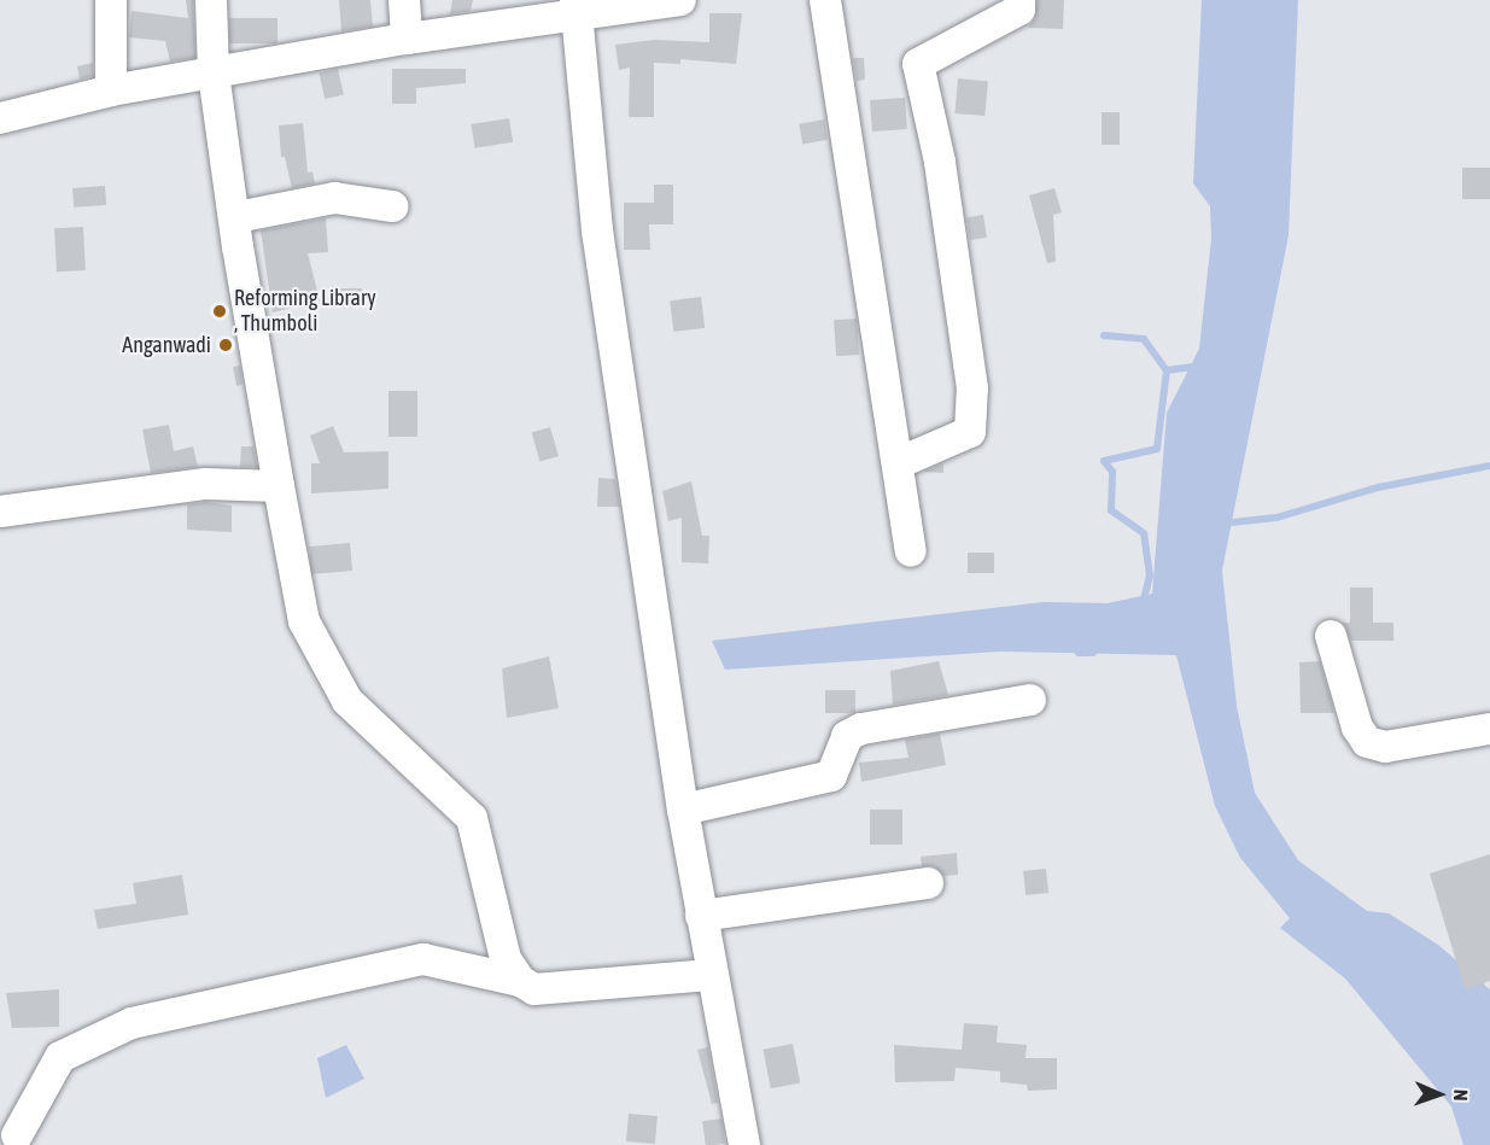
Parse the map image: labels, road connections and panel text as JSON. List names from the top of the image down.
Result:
{
  "places": ["Reforming Library , Thumboli", "Anganwadi"],
  "north": "right"
}
